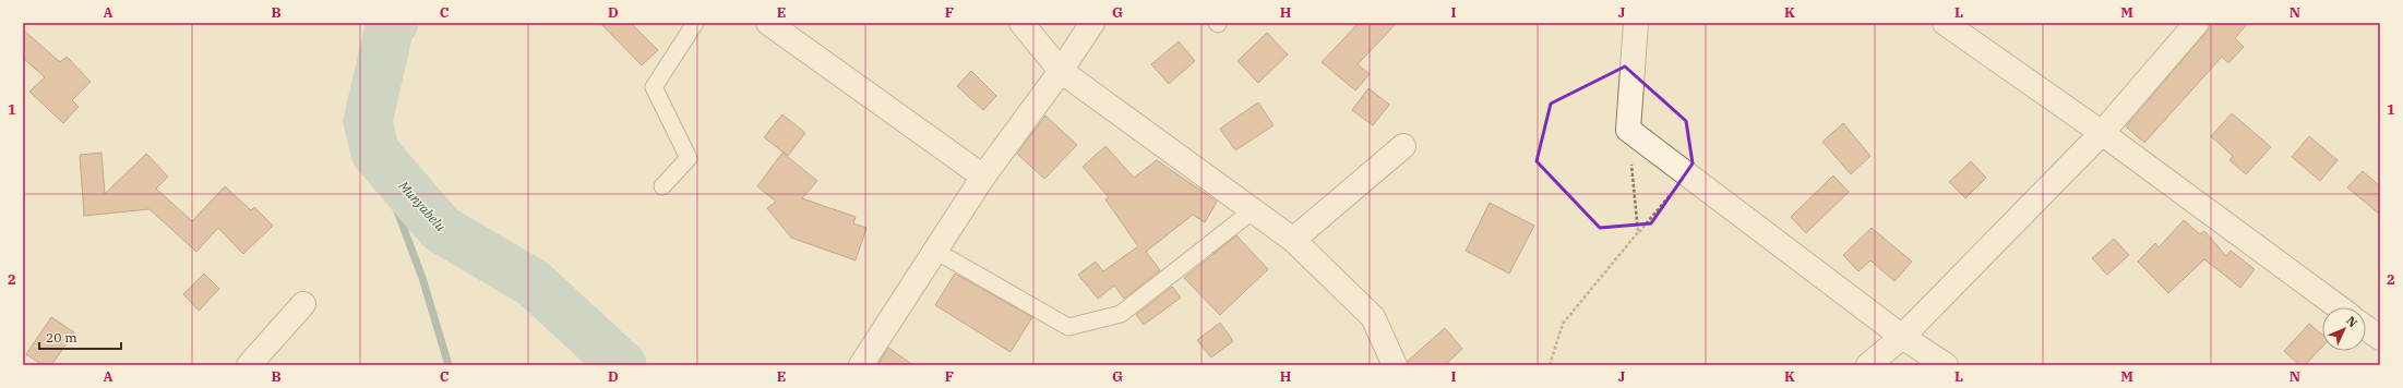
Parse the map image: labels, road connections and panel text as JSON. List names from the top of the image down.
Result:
{
  "water": ["Munyabelu"],
  "scale_bar": "20 m",
  "north": "top right",
  "grid": {
    "columns": [
      "A",
      "B",
      "C",
      "D",
      "E",
      "F",
      "G",
      "H",
      "I",
      "J",
      "K",
      "L",
      "M",
      "N"
    ],
    "rows": ["1", "2"]
  }
}
